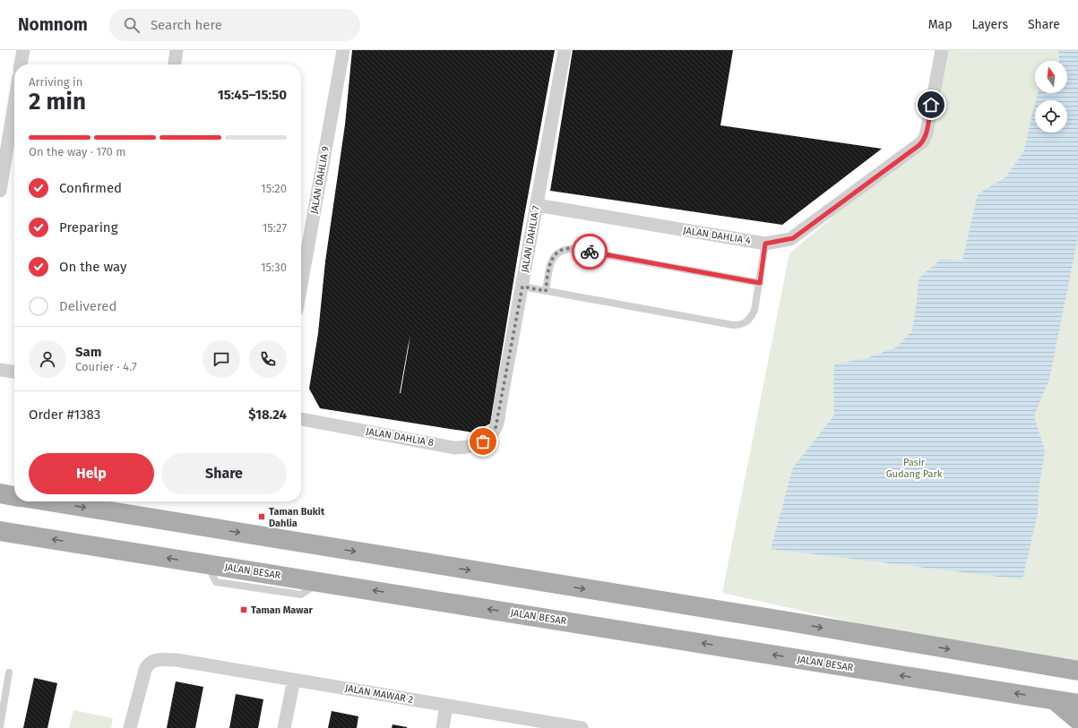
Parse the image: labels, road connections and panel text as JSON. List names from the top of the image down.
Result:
{
  "streets": {
    "main road": ["JALAN BESAR"],
    "street": [
      "JALAN DAHLIA 9",
      "JALAN DAHLIA 4",
      "JALAN DAHLIA 7",
      "JALAN DAHLIA 8",
      "JALAN MAWAR 2"
    ]
  },
  "crossings": [
    ["JALAN DAHLIA 4", "JALAN DAHLIA 7"],
    ["JALAN DAHLIA 7", "JALAN DAHLIA 8"]
  ],
  "parks": ["Pasir Gudang Park"],
  "places": {
    "transit": ["Taman Bukit Dahlia", "Taman Mawar"]
  },
  "north": "top",
  "page": {
    "header": "Nomnom",
    "search": "Search here",
    "nav": ["Map", "Layers", "Share"],
    "heading": ["2 min", "Arriving in", "15:45–15:50"],
    "panel": [
      "Sam",
      "Courier · 4.7",
      "Order #1383",
      "$18.24"
    ],
    "bar": "On the way · 170 m",
    "list": [
      ["Confirmed", "15:20"],
      ["Preparing", "15:27"],
      ["On the way", "15:30"],
      "Delivered"
    ],
    "buttons": ["Help", "Share"]
  }
}
